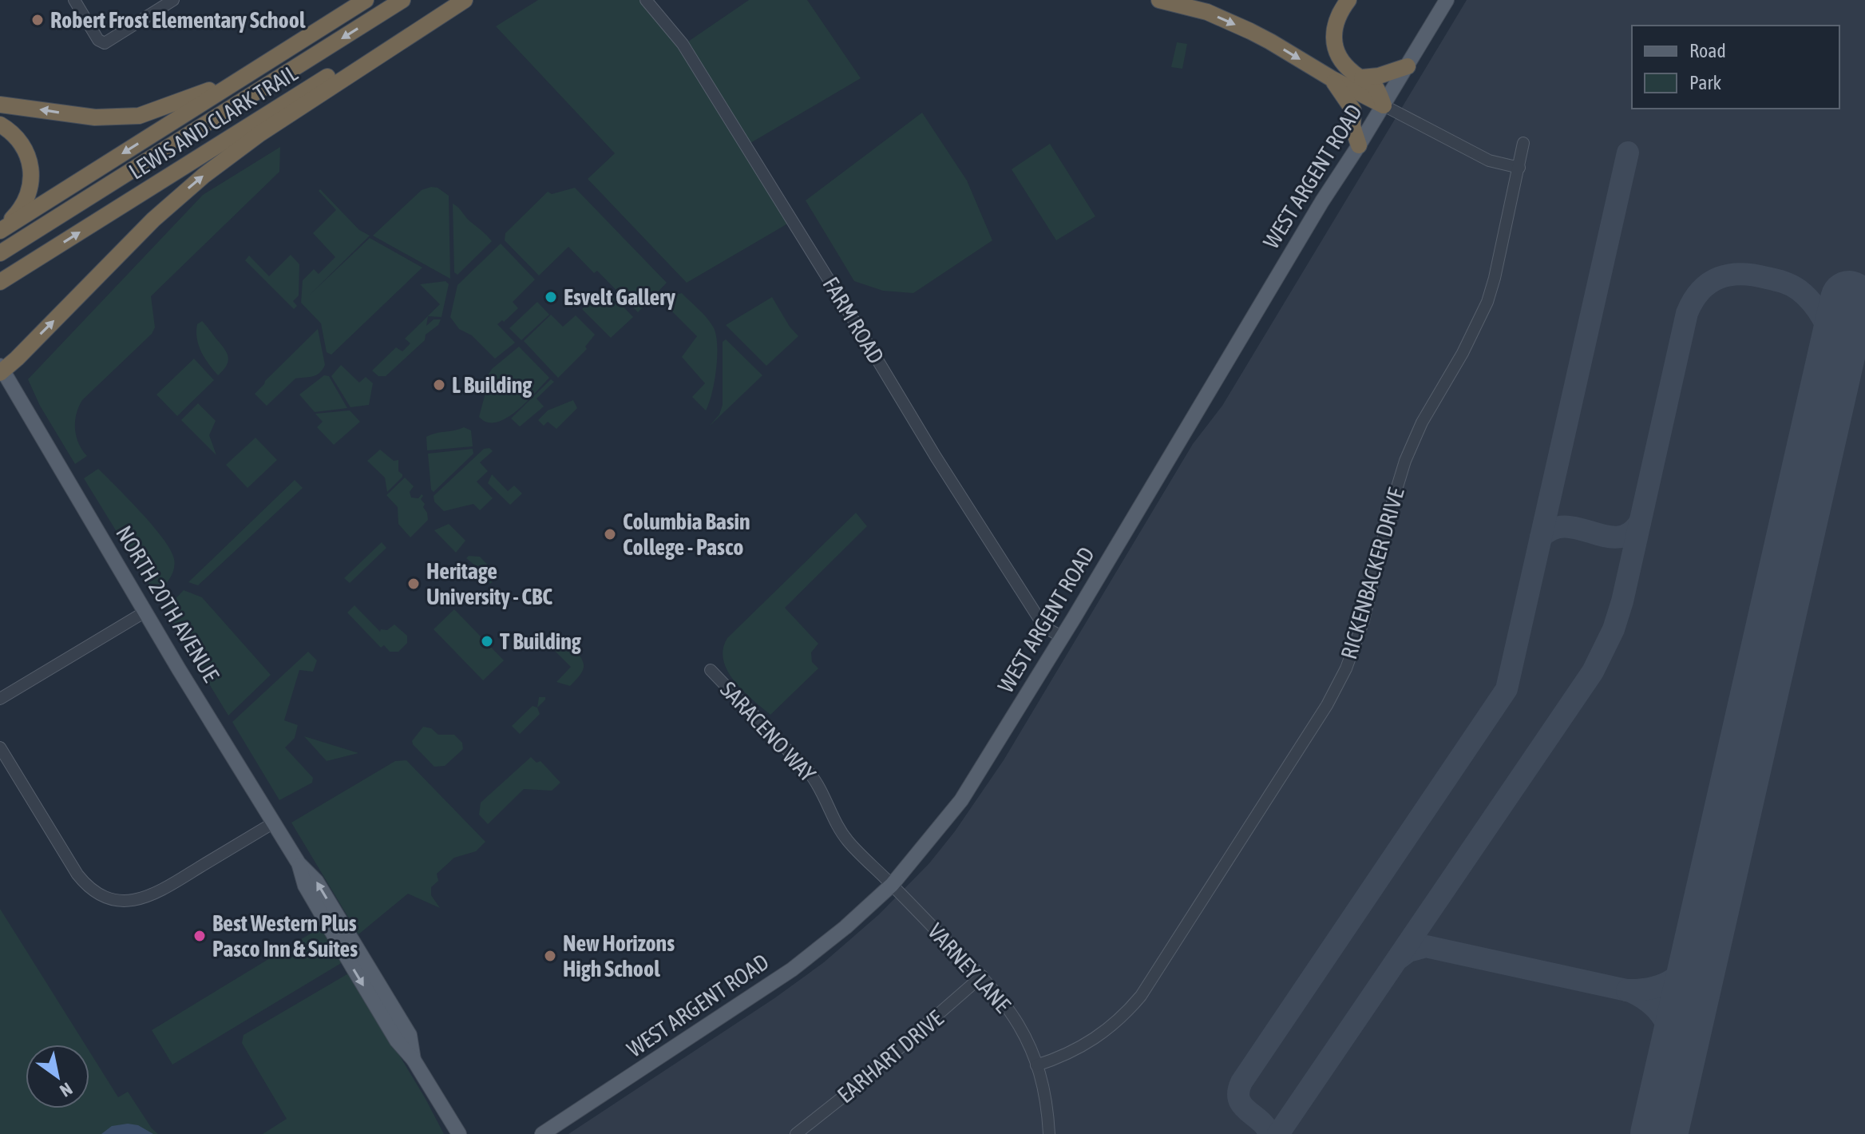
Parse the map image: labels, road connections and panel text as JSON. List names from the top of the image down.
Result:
{
  "streets": {
    "highway": ["LEWIS AND CLARK TRAIL"],
    "main road": ["WEST ARGENT ROAD", "NORTH 20TH AVENUE"],
    "street": [
      "FARM ROAD",
      "RICKENBACKER DRIVE",
      "SARACENO WAY",
      "VARNEY LANE",
      "EARHART DRIVE"
    ]
  },
  "crossings": [
    ["WEST ARGENT ROAD", "FARM ROAD"],
    ["WEST ARGENT ROAD", "SARACENO WAY"],
    ["WEST ARGENT ROAD", "VARNEY LANE"],
    ["RICKENBACKER DRIVE", "VARNEY LANE"],
    ["SARACENO WAY", "VARNEY LANE"],
    ["VARNEY LANE", "EARHART DRIVE"]
  ],
  "places": [
    "Robert Frost Elementary School",
    "Esvelt Gallery",
    "L Building",
    "Columbia Basin College - Pasco",
    "Heritage University - CBC",
    "T Building",
    "Best Western Plus Pasco Inn & Suites",
    "New Horizons High School"
  ],
  "legend": ["Road", "Park"],
  "north": "bottom right"
}
